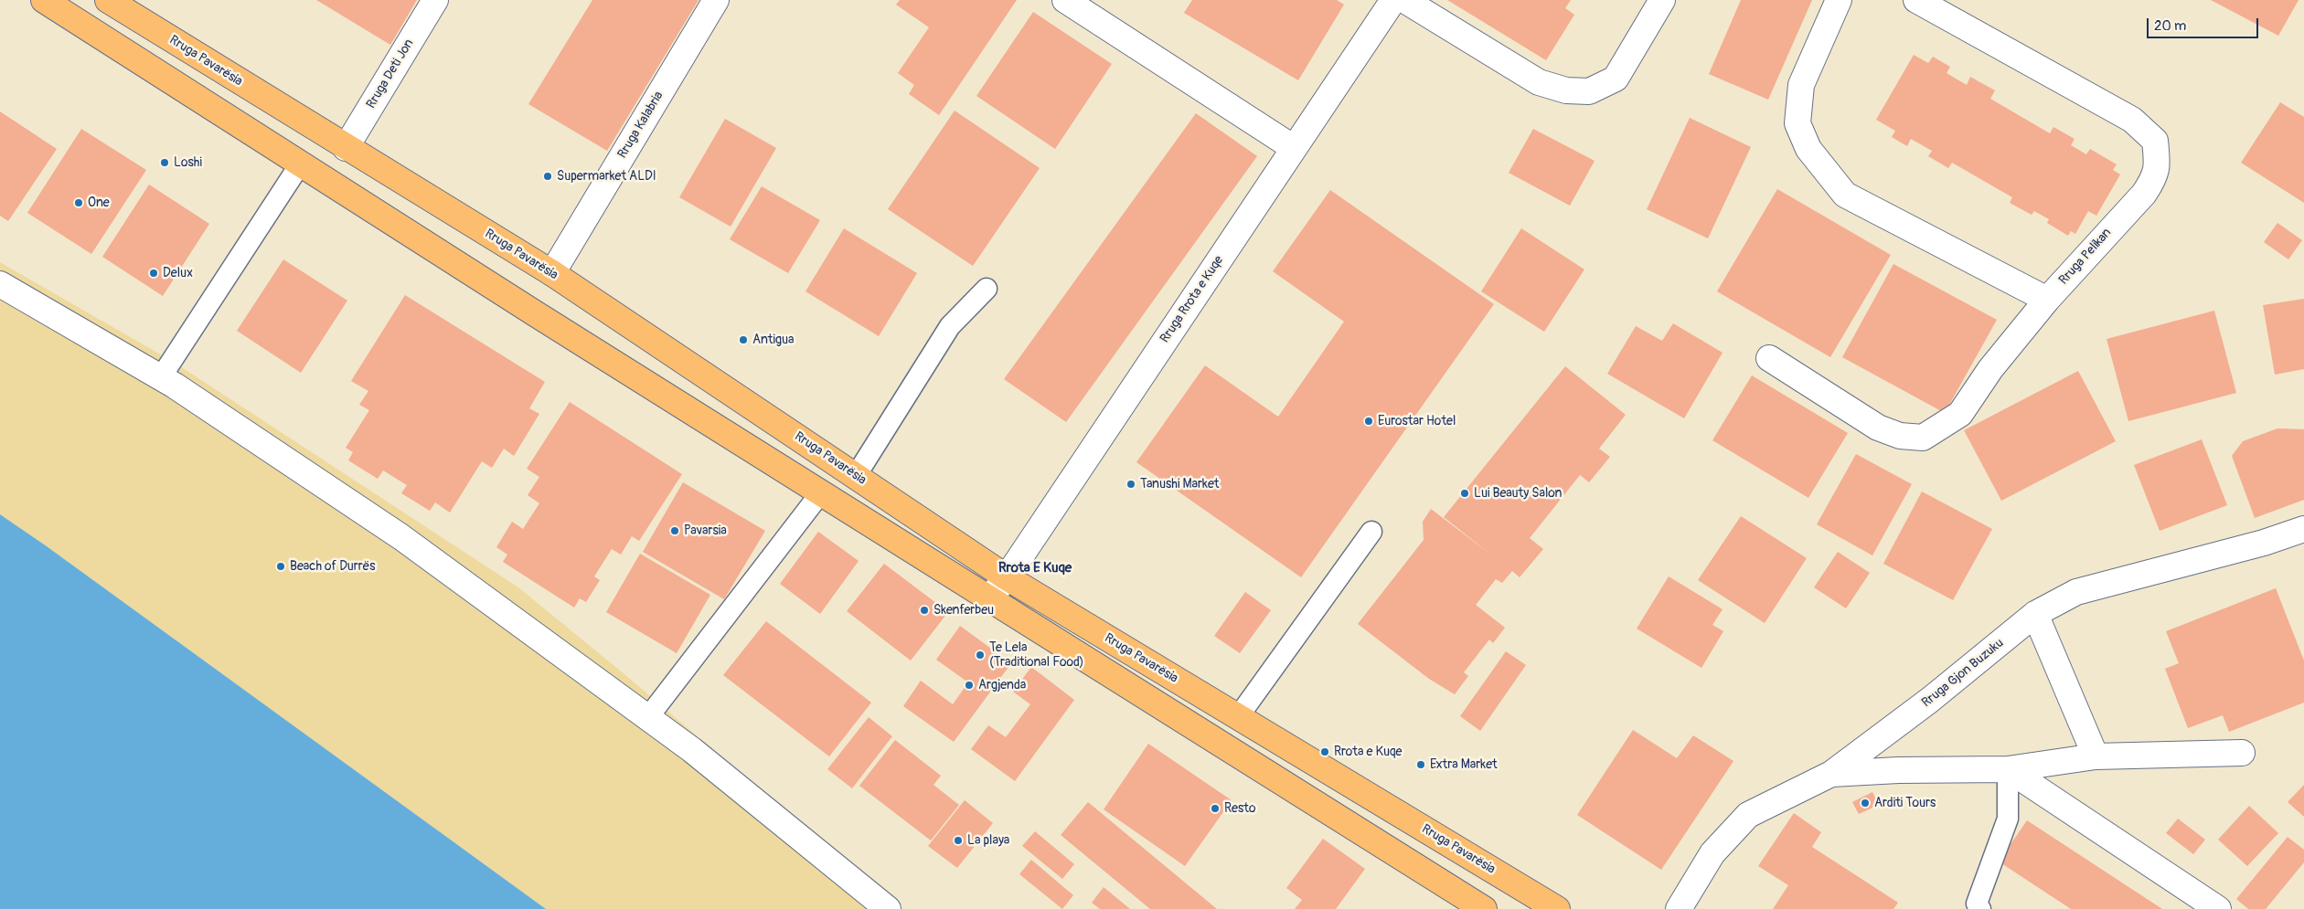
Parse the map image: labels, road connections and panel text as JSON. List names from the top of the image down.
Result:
{
  "streets": {
    "main road": ["Rruga Pavarësia"],
    "street": [
      "Rruga Deti Jon",
      "Rruga Kalabria",
      "Rruga Pelikan",
      "Rruga Rrota e Kuqe",
      "Rruga Gjon Buzuku"
    ]
  },
  "crossings": [
    ["Rruga Pavarësia", "Rruga Deti Jon"],
    ["Rruga Pavarësia", "Rruga Kalabria"],
    ["Rruga Pavarësia", "Rruga Rrota e Kuqe"]
  ],
  "districts": ["Rrota E Kuqe"],
  "places": [
    "Loshi",
    "Supermarket ALDI",
    "One",
    "Delux",
    "Antigua",
    "Eurostar Hotel",
    "Tanushi Market",
    "Lui Beauty Salon",
    "Pavarsia",
    "Beach of Durrës",
    "Skenferbeu",
    "Te Lela (Traditional Food)",
    "Argjenda",
    "Rrota e Kuqe",
    "Extra Market",
    "Arditi Tours",
    "Resto",
    "La playa"
  ],
  "scale_bar": "20 m"
}
